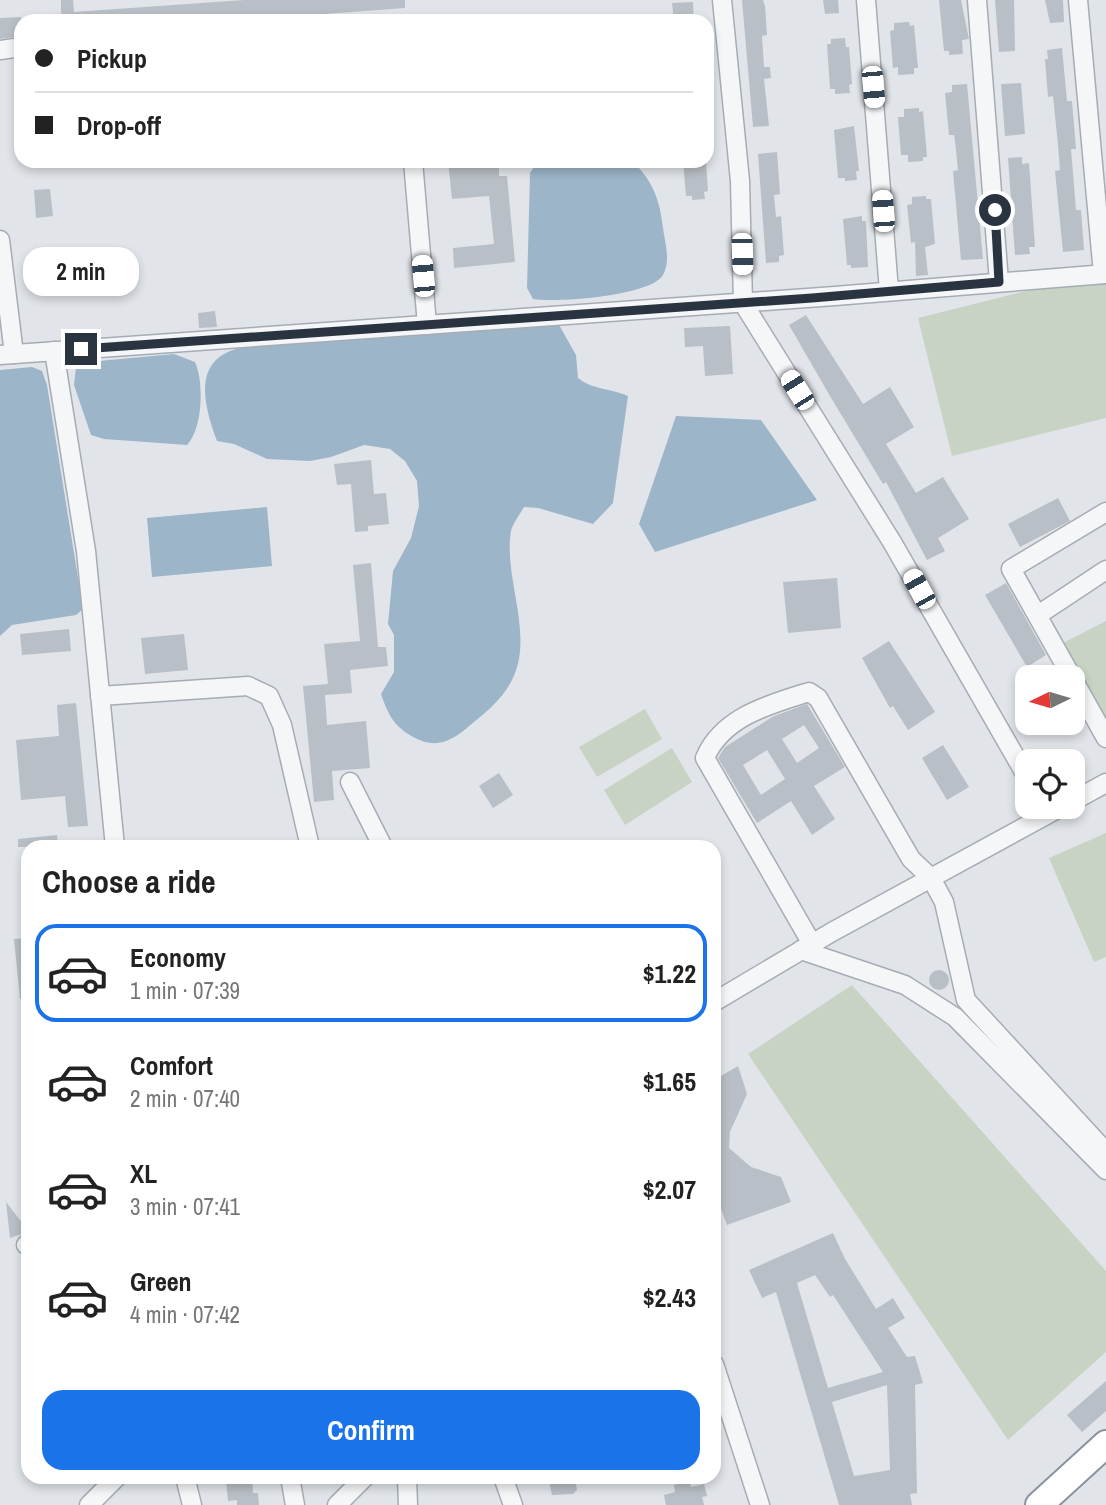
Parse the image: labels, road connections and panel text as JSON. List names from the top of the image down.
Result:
{
  "north": "left",
  "page": {
    "banner": ["Pickup", "Drop-off"],
    "bubble": "2 min",
    "heading": "Choose a ride",
    "list": [
      {
        "name": "Economy",
        "note": "1 min · 07:39",
        "value": "$1.22"
      },
      {
        "name": "Comfort",
        "note": "2 min · 07:40",
        "value": "$1.65"
      },
      {
        "name": "XL",
        "note": "3 min · 07:41",
        "value": "$2.07"
      },
      {
        "name": "Green",
        "note": "4 min · 07:42",
        "value": "$2.43"
      }
    ],
    "buttons": "Confirm"
  }
}
